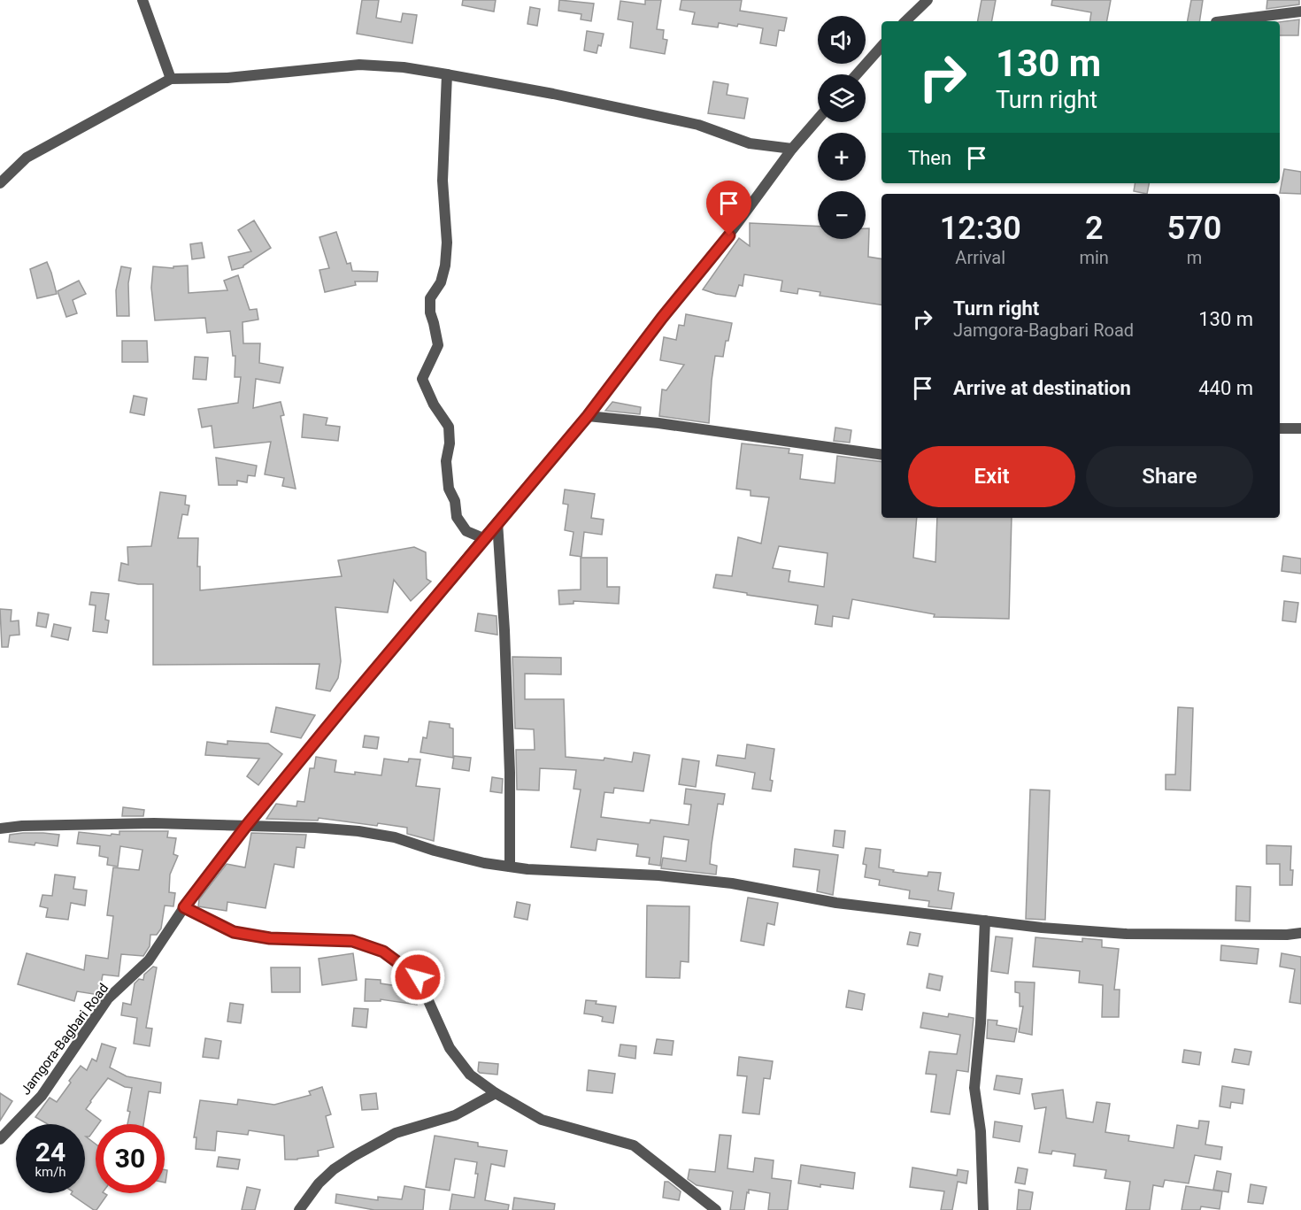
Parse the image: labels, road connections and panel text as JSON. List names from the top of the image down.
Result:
{
  "streets": {
    "street": ["Jamgora-Bagbari Road"]
  },
  "page": {
    "map_buttons": ["+", "−"],
    "turn": ["130 m", "Turn right"],
    "then": "Then",
    "eta": [
      "12:30",
      "Arrival",
      "2",
      "min",
      "570",
      "m"
    ],
    "list": [
      {
        "name": "Turn right",
        "note": "Jamgora-Bagbari Road",
        "value": "130 m"
      },
      {
        "name": "Arrive at destination",
        "value": "440 m"
      }
    ],
    "buttons": ["Exit", "Share"],
    "speed": "24 km/h",
    "limit": "30"
  }
}
